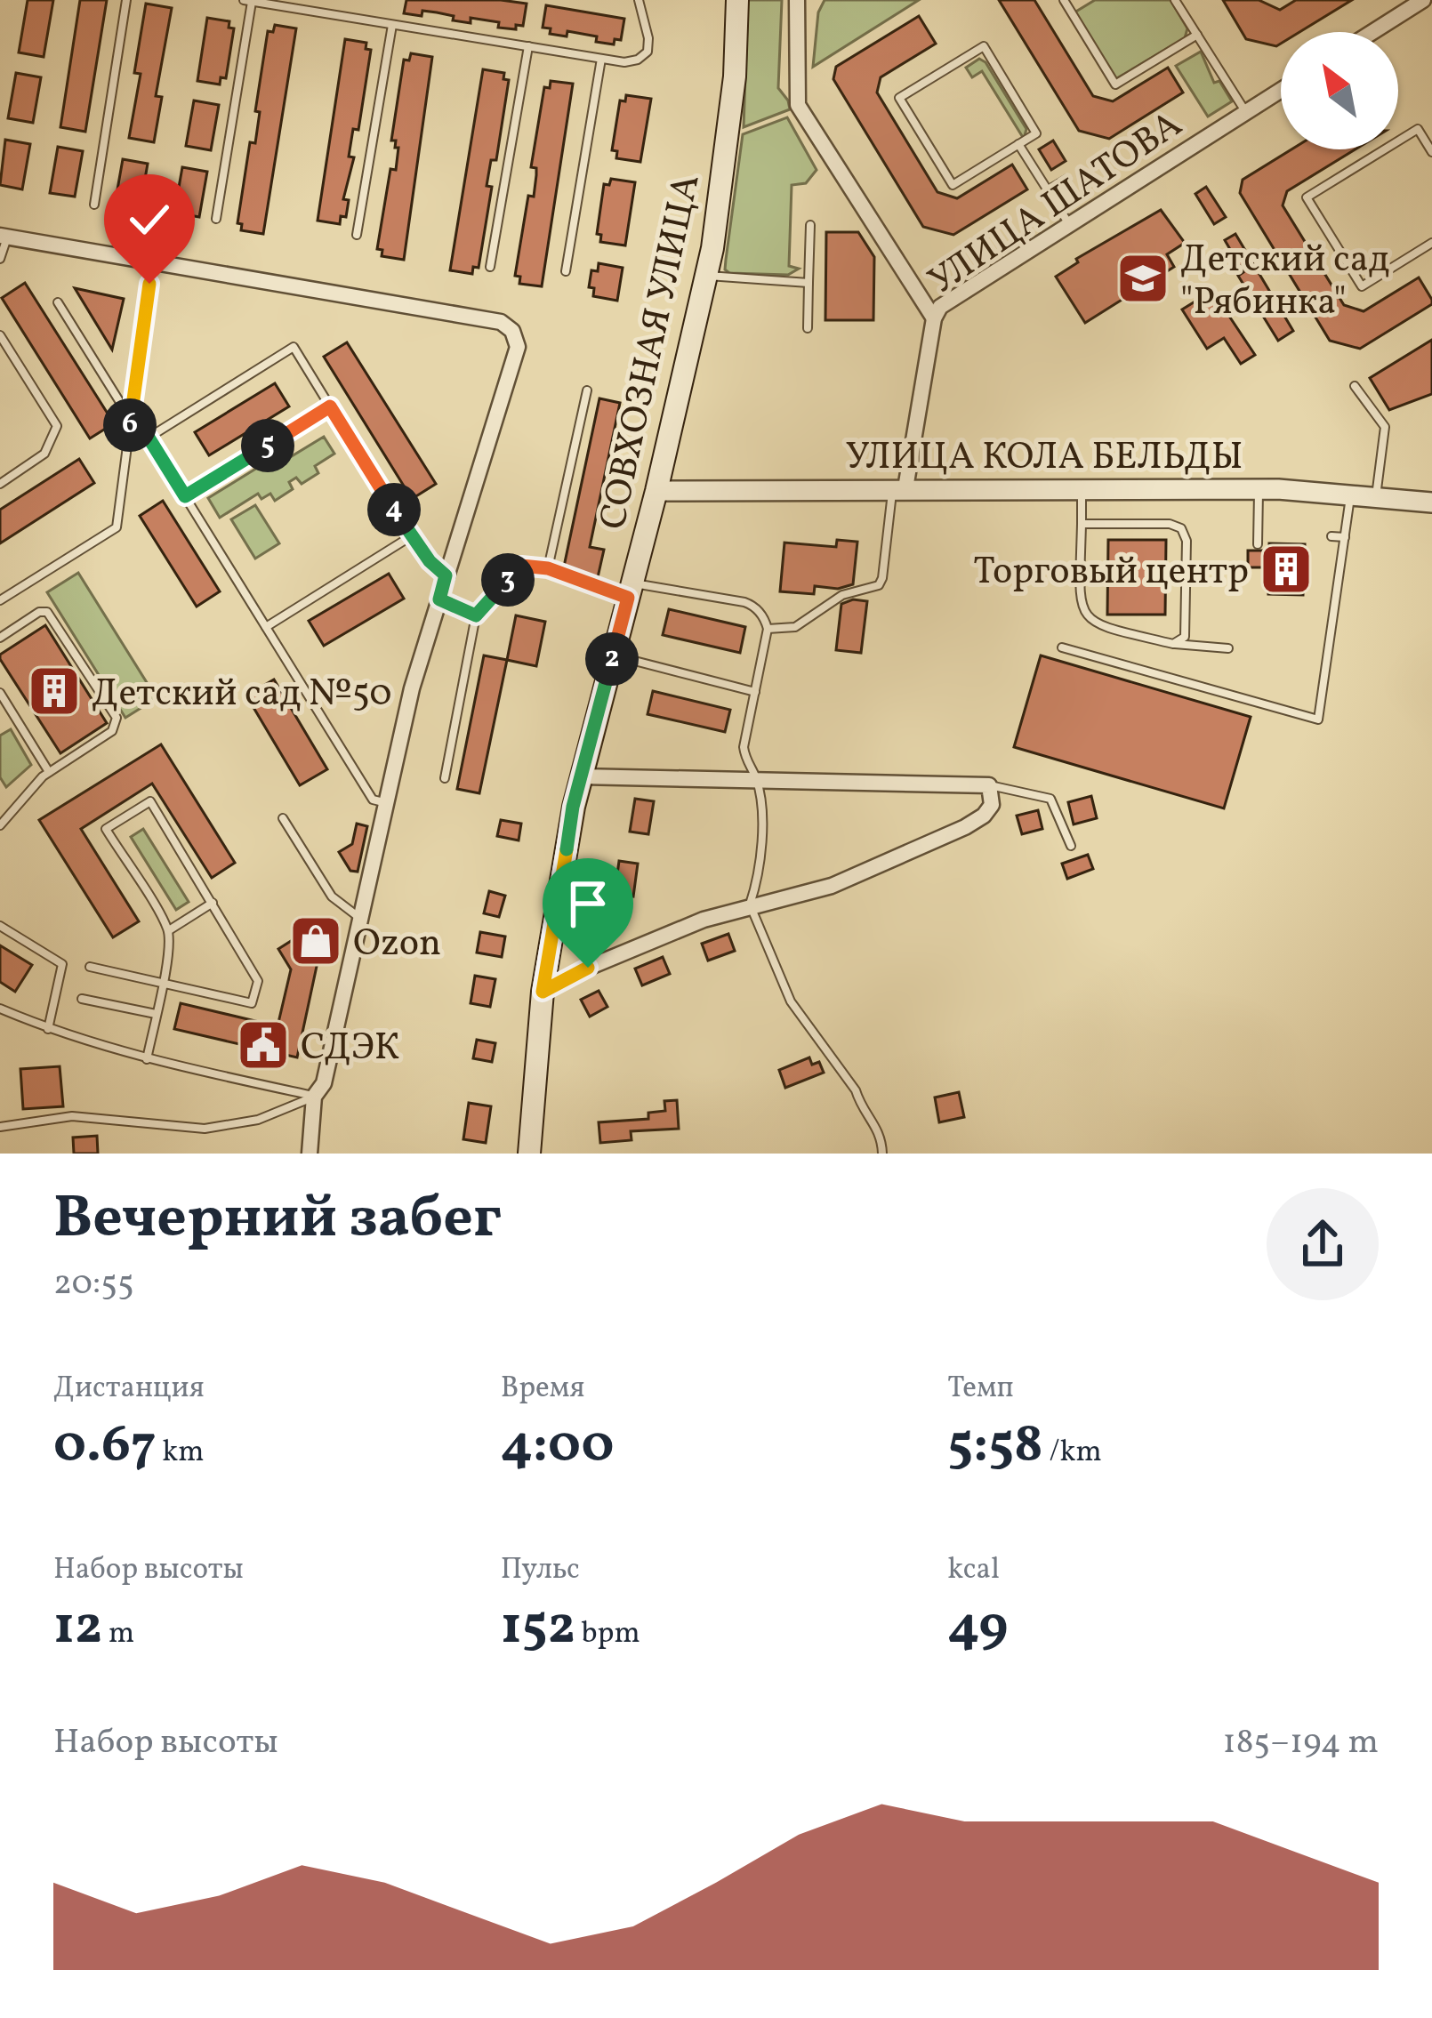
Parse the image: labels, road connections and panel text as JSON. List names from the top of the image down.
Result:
{
  "streets": {
    "main road": ["СОВХОЗНАЯ УЛИЦА"],
    "street": ["УЛИЦА ШАТОВА", "УЛИЦА КОЛА БЕЛЬДЫ"]
  },
  "crossings": [
    ["УЛИЦА ШАТОВА", "УЛИЦА КОЛА БЕЛЬДЫ"],
    ["СОВХОЗНАЯ УЛИЦА", "УЛИЦА КОЛА БЕЛЬДЫ"]
  ],
  "places": {
    "school or university": ["Детский сад \"Рябинка\""],
    "building": ["Торговый центр", "Детский сад №50"],
    "shop": ["Ozon"],
    "public building": ["СДЭК"]
  },
  "north": "top left",
  "page": {
    "pins": [
      "6",
      "5",
      "4",
      "3",
      "2"
    ],
    "heading": ["Вечерний забег", "20:55"],
    "stats": [
      ["Дистанция", "0.67 km"],
      ["Время", "4:00"],
      ["Темп", "5:58 /km"],
      ["Набор высоты", "12 m"],
      ["Пульс", "152 bpm"],
      ["kcal", "49"]
    ],
    "chart": ["Набор высоты", "185–194 m"]
  }
}
